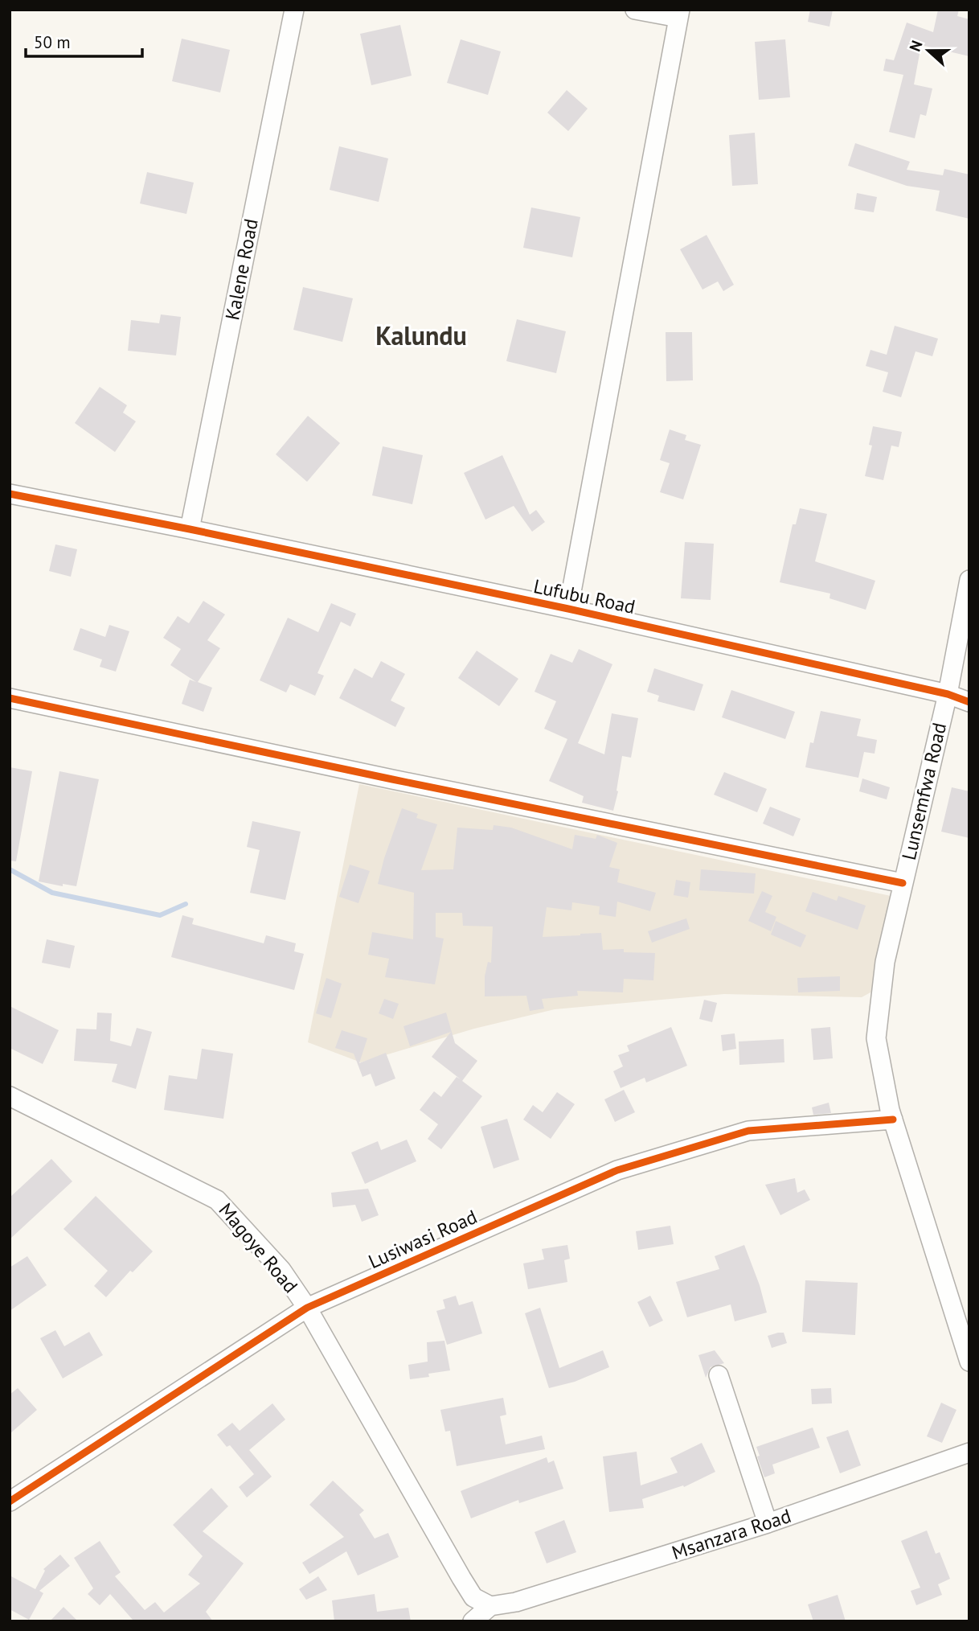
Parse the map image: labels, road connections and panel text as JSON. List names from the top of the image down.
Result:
{
  "streets": {
    "street": [
      "Kalene Road",
      "Lufubu Road",
      "Lunsemfwa Road",
      "Lusiwasi Road",
      "Magoye Road",
      "Msanzara Road"
    ]
  },
  "crossings": [
    ["Kalene Road", "Lufubu Road"],
    ["Lufubu Road", "Lunsemfwa Road"],
    ["Lunsemfwa Road", "Lusiwasi Road"],
    ["Lusiwasi Road", "Magoye Road"],
    ["Magoye Road", "Msanzara Road"]
  ],
  "districts": ["Kalundu"],
  "scale_bar": "50 m",
  "north": "left"
}
